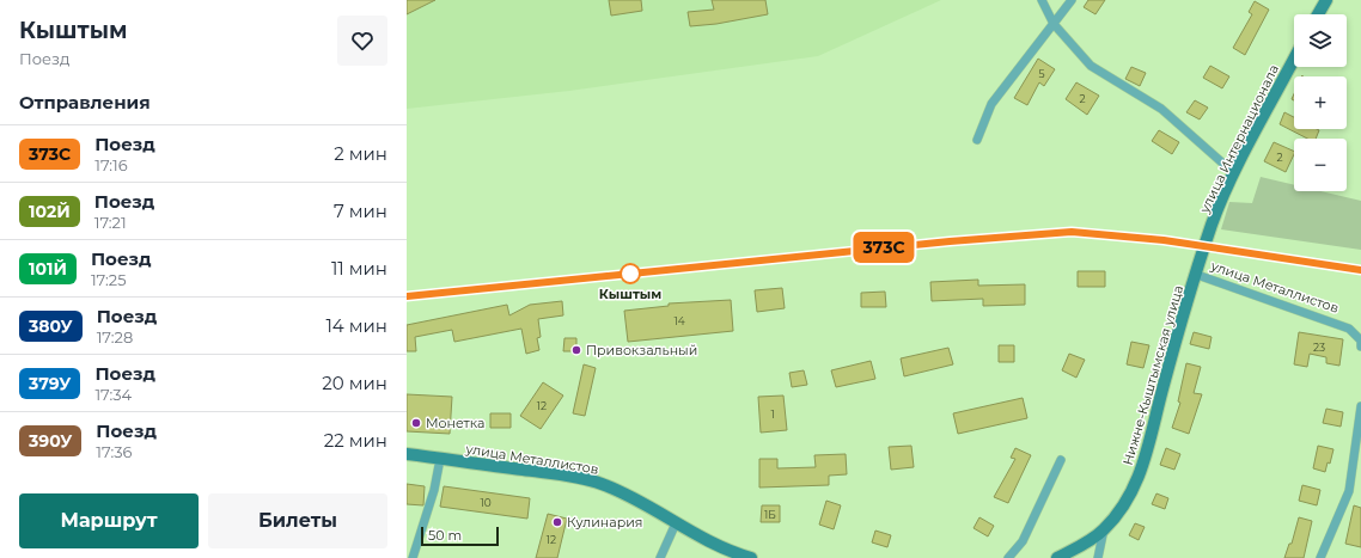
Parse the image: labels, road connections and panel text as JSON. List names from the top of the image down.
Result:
{
  "streets": {
    "main road": ["улица Интернационала", "улица Металлистов", "Нижне-Кыштымская улица"]
  },
  "crossings": [
    ["улица Интернационала", "улица Металлистов"],
    ["улица Интернационала", "Нижне-Кыштымская улица"],
    ["улица Металлистов", "Нижне-Кыштымская улица"]
  ],
  "places": [
    "Кыштым",
    "Привокзальный",
    "Монетка",
    "Кулинария"
  ],
  "house_numbers": [
    "5",
    "2",
    "2",
    "14",
    "23",
    "12",
    "1",
    "10",
    "1Б",
    "12"
  ],
  "scale_bar": "50 m",
  "page": {
    "heading": [
      ["Кыштым", "Поезд"],
      "Отправления"
    ],
    "on_map": "373C",
    "map_buttons": ["+", "−"],
    "list": [
      {
        "mark": "373C",
        "name": "Поезд",
        "note": "17:16",
        "value": "2 мин"
      },
      {
        "mark": "102Й",
        "name": "Поезд",
        "note": "17:21",
        "value": "7 мин"
      },
      {
        "mark": "101Й",
        "name": "Поезд",
        "note": "17:25",
        "value": "11 мин"
      },
      {
        "mark": "380У",
        "name": "Поезд",
        "note": "17:28",
        "value": "14 мин"
      },
      {
        "mark": "379У",
        "name": "Поезд",
        "note": "17:34",
        "value": "20 мин"
      },
      {
        "mark": "390У",
        "name": "Поезд",
        "note": "17:36",
        "value": "22 мин"
      }
    ],
    "buttons": ["Маршрут", "Билеты"],
    "scale": "50 m"
  }
}
